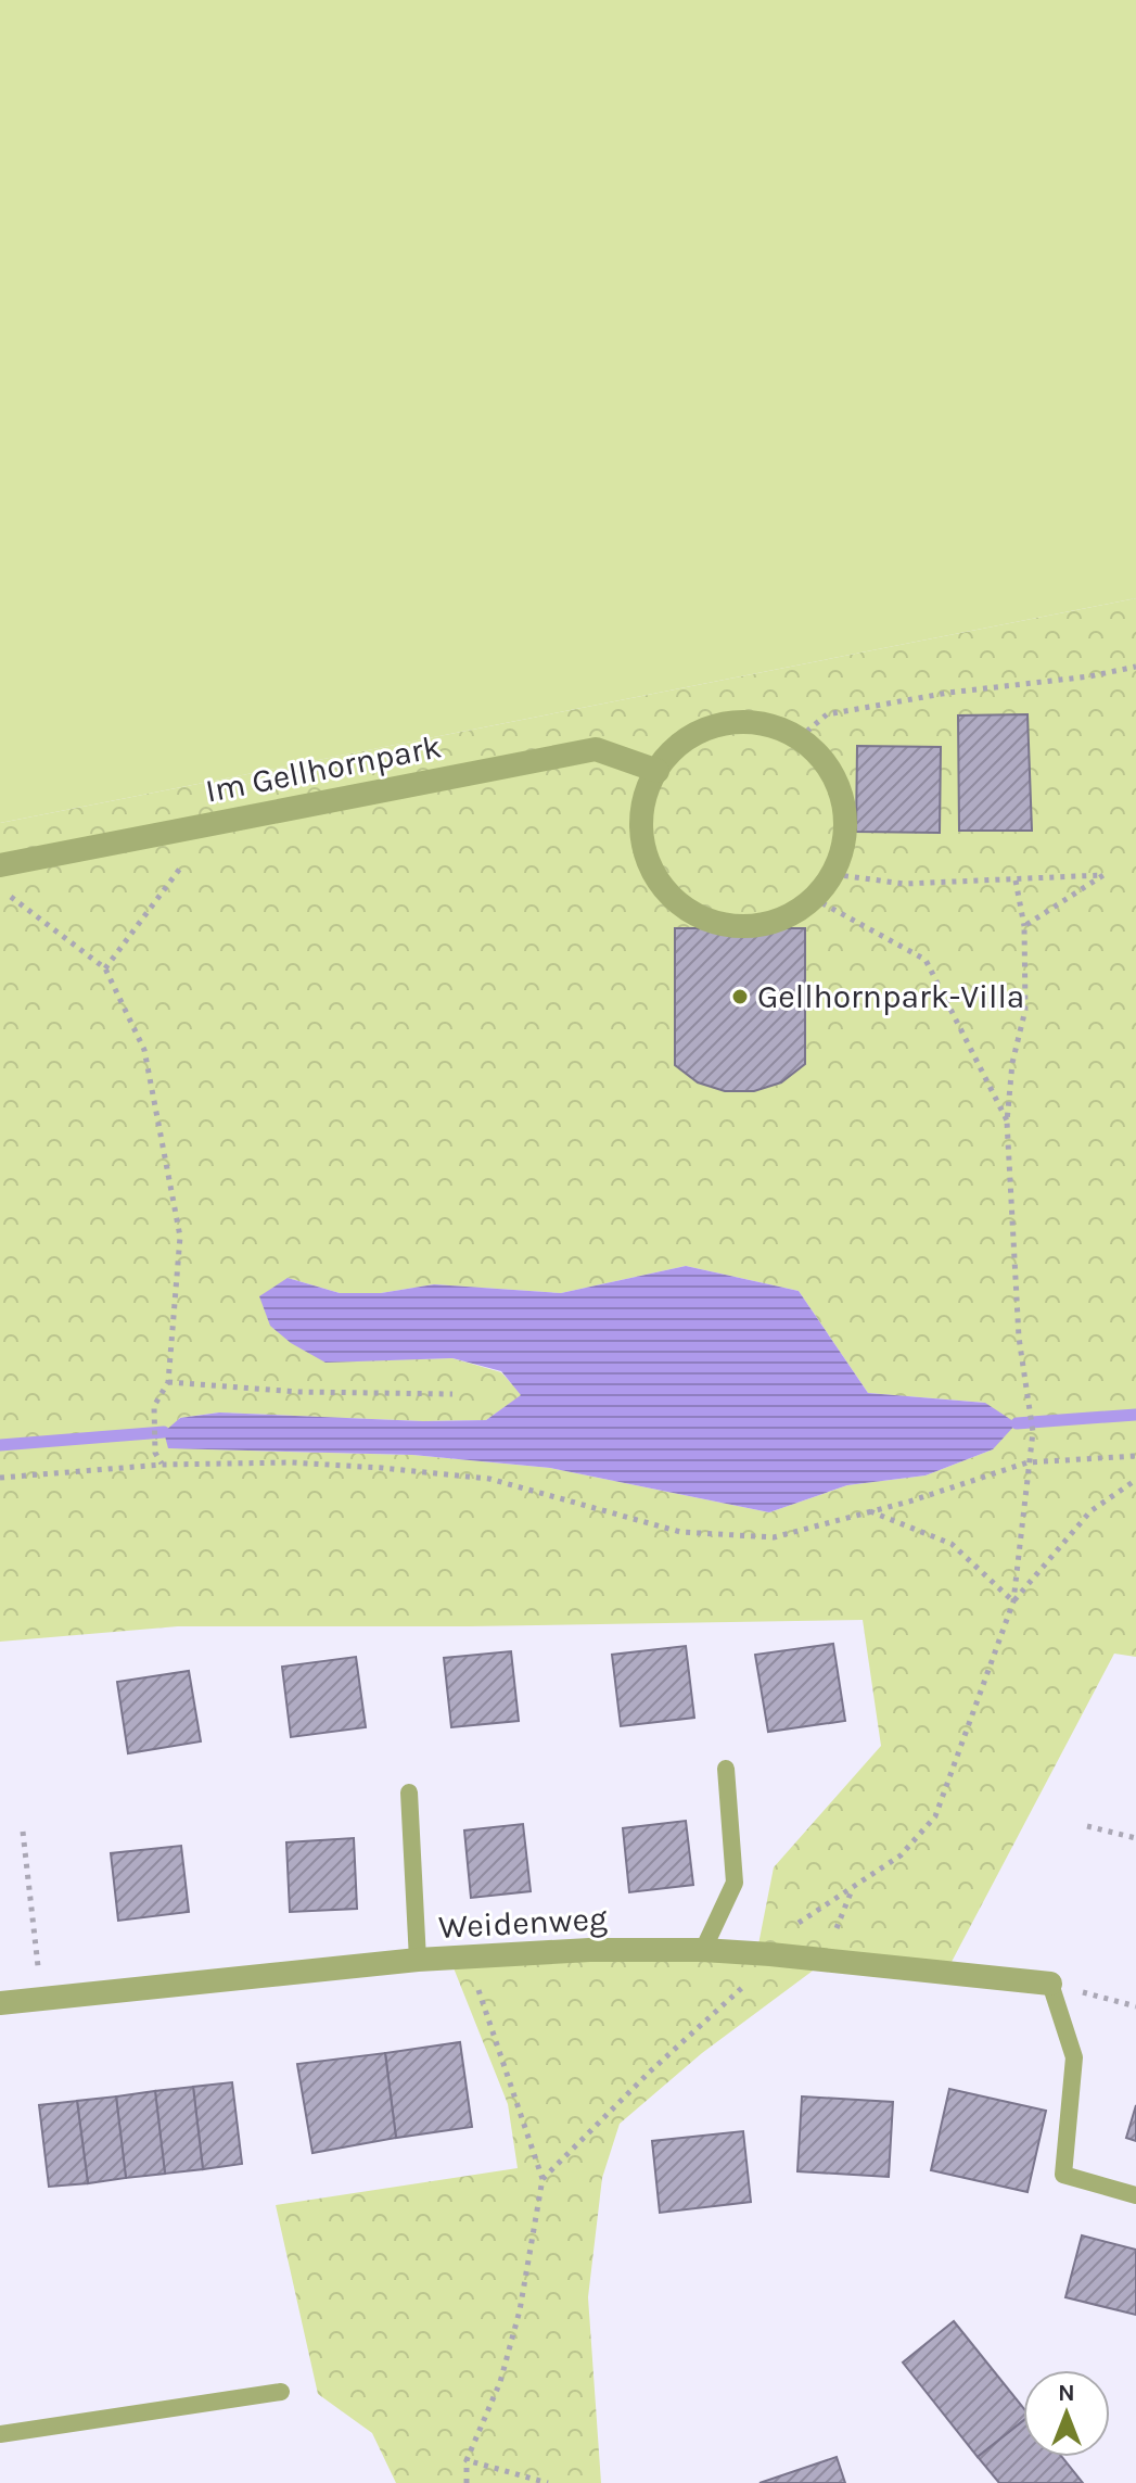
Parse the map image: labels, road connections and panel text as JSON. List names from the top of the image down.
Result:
{
  "streets": {
    "street": ["Im Gellhornpark", "Weidenweg"]
  },
  "places": ["Gellhornpark-Villa"],
  "north": "top"
}
